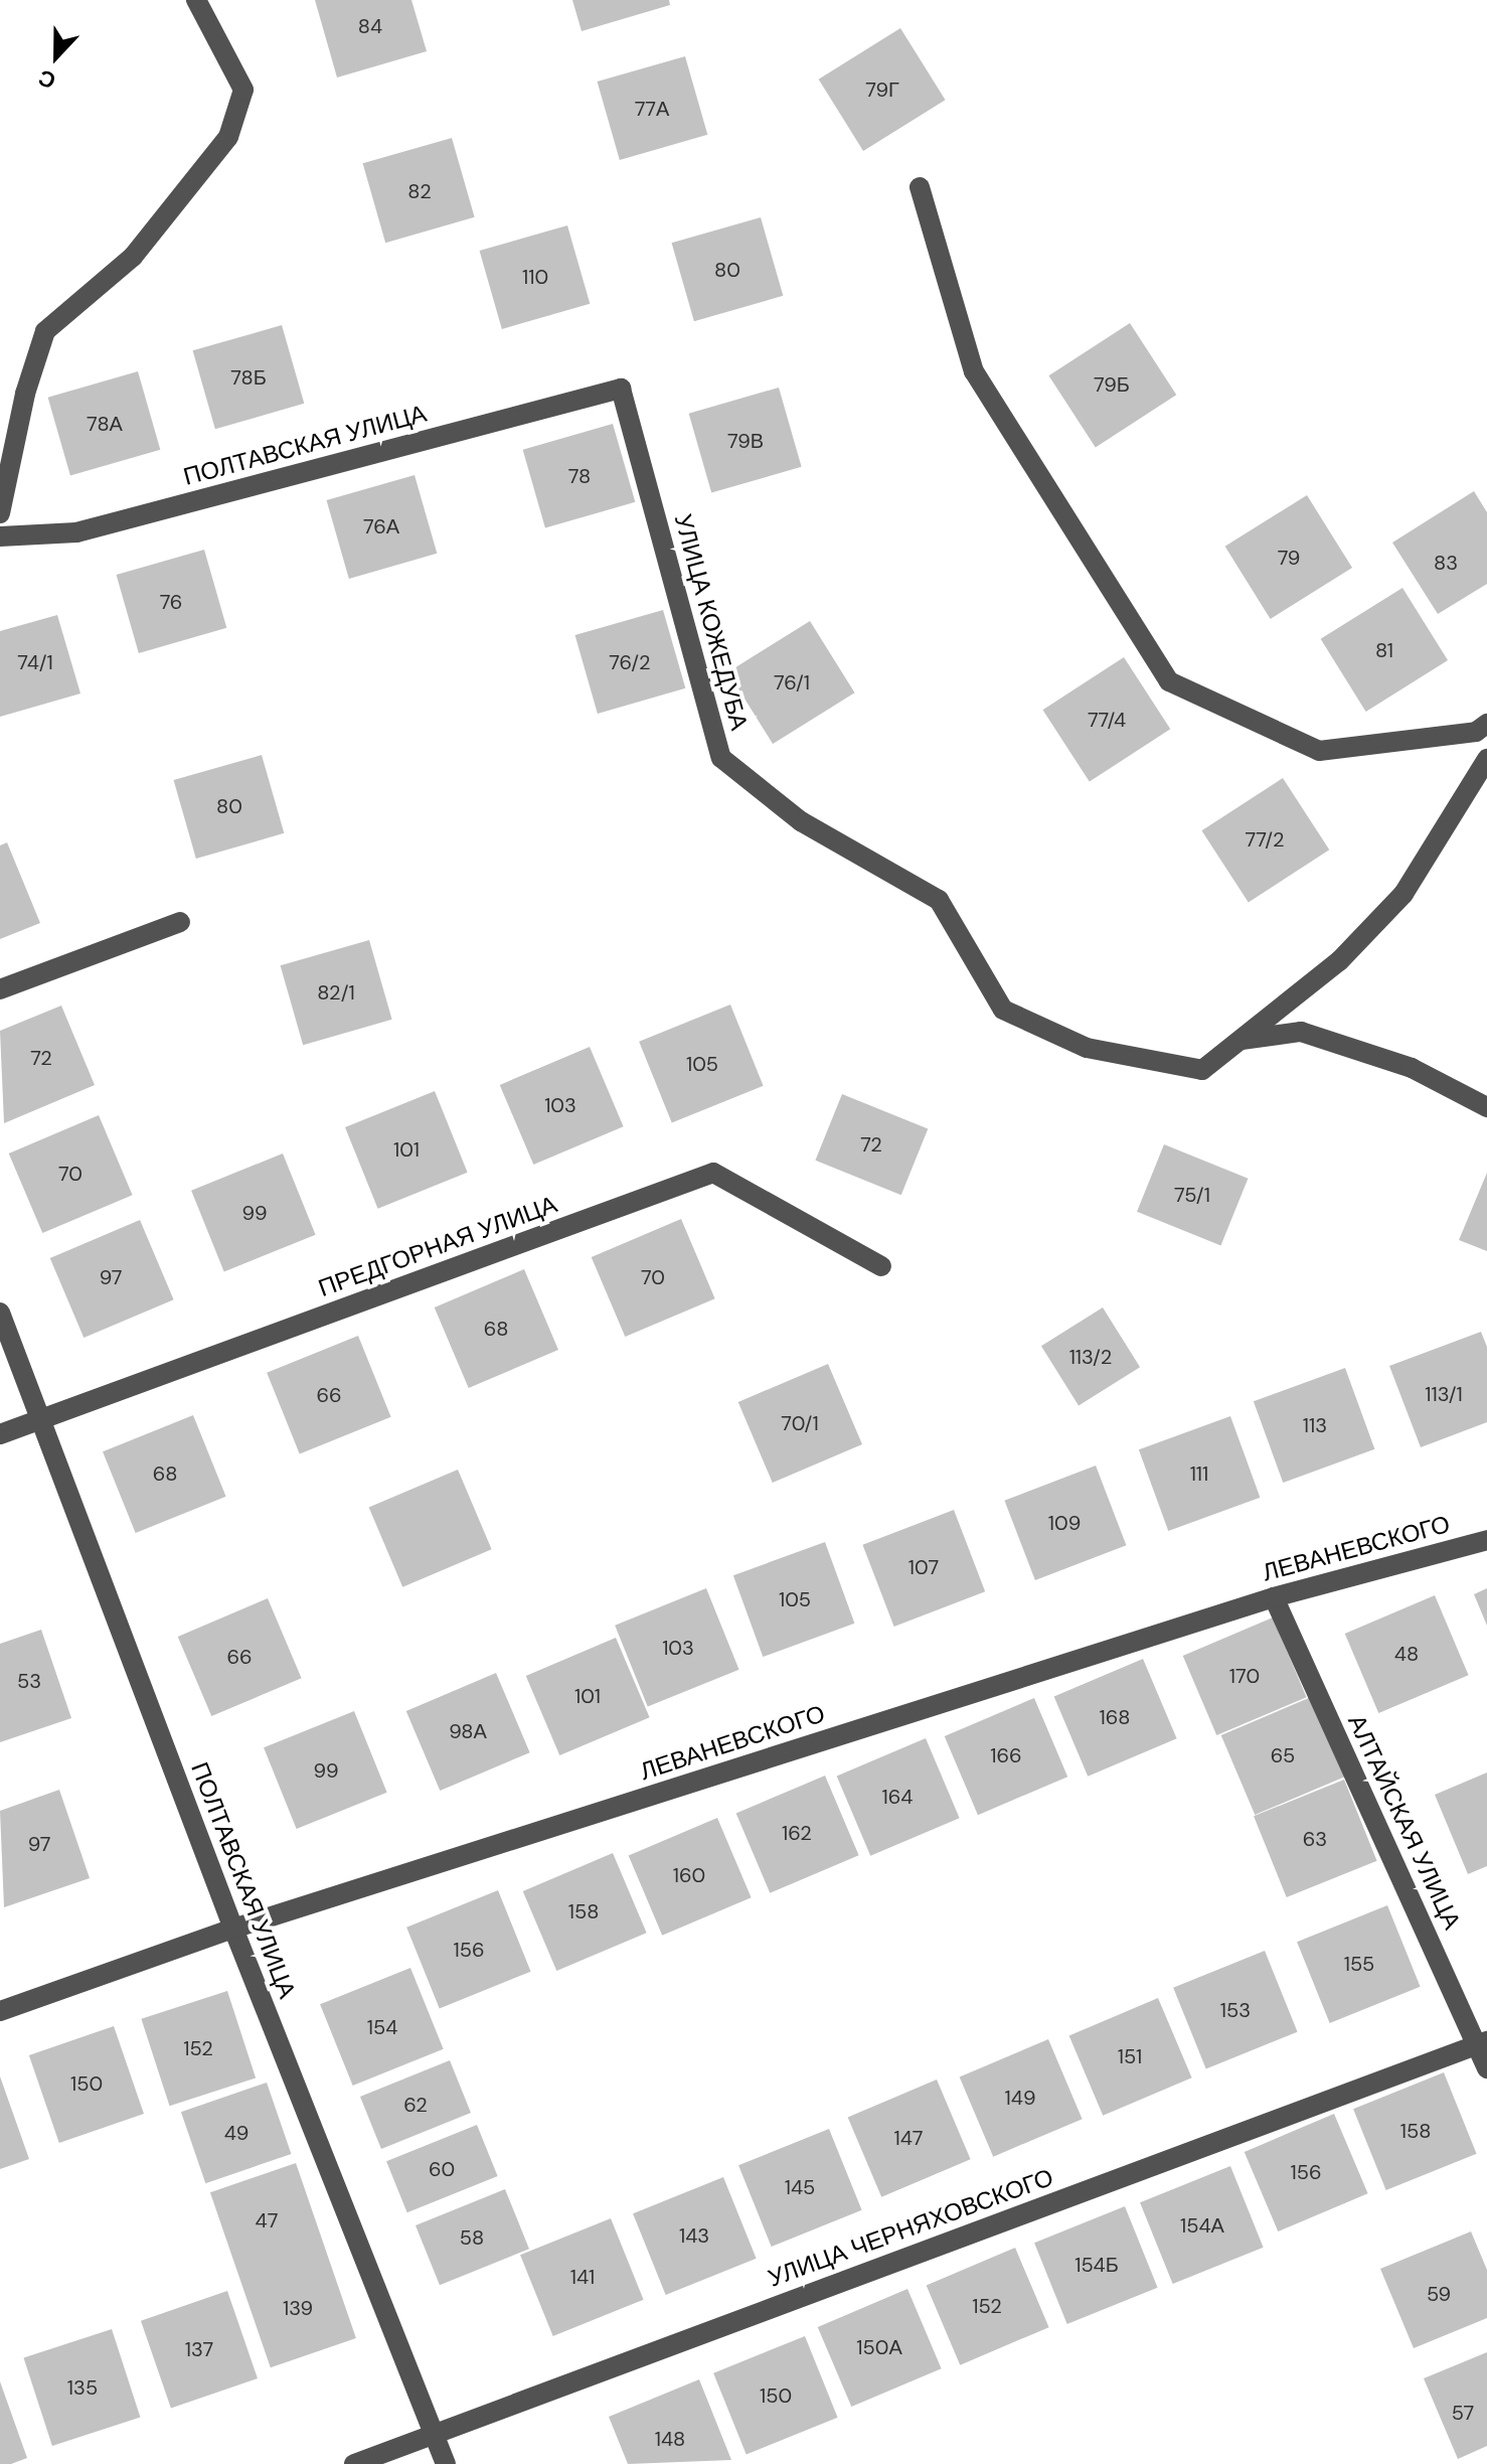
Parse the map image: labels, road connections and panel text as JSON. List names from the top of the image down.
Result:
{
  "streets": {
    "street": [
      "ПОЛТАВСКАЯ УЛИЦА",
      "УЛИЦА КОЖЕДУБА",
      "ПРЕДГОРНАЯ УЛИЦА",
      "ЛЕВАНЕВСКОГО",
      "АЛТАЙСКАЯ УЛИЦА",
      "УЛИЦА ЧЕРНЯХОВСКОГО"
    ]
  },
  "crossings": [
    ["ПОЛТАВСКАЯ УЛИЦА", "УЛИЦА КОЖЕДУБА"],
    ["ПОЛТАВСКАЯ УЛИЦА", "ПРЕДГОРНАЯ УЛИЦА"],
    ["ПОЛТАВСКАЯ УЛИЦА", "ЛЕВАНЕВСКОГО"],
    ["ПОЛТАВСКАЯ УЛИЦА", "УЛИЦА ЧЕРНЯХОВСКОГО"],
    ["ЛЕВАНЕВСКОГО", "АЛТАЙСКАЯ УЛИЦА"],
    ["АЛТАЙСКАЯ УЛИЦА", "УЛИЦА ЧЕРНЯХОВСКОГО"]
  ],
  "house_numbers": [
    "84",
    "79Г",
    "77А",
    "82",
    "80",
    "110",
    "78Б",
    "79Б",
    "78А",
    "79В",
    "78",
    "76А",
    "79",
    "83",
    "76",
    "81",
    "74/1",
    "76/2",
    "76/1",
    "77/4",
    "80",
    "77/2",
    "82/1",
    "72",
    "105",
    "103",
    "72",
    "101",
    "70",
    "75/1",
    "99",
    "97",
    "70",
    "68",
    "113/2",
    "113/1",
    "66",
    "70/1",
    "113",
    "68",
    "111",
    "109",
    "107",
    "105",
    "103",
    "48",
    "66",
    "170",
    "53",
    "101",
    "168",
    "98А",
    "166",
    "65",
    "99",
    "164",
    "162",
    "63",
    "97",
    "160",
    "158",
    "156",
    "155",
    "153",
    "154",
    "152",
    "151",
    "150",
    "149",
    "62",
    "158",
    "49",
    "147",
    "60",
    "156",
    "145",
    "47",
    "154А",
    "143",
    "58",
    "154Б",
    "141",
    "59",
    "152",
    "139",
    "150А",
    "137",
    "135",
    "150",
    "57",
    "148"
  ],
  "north": "bottom"
}
